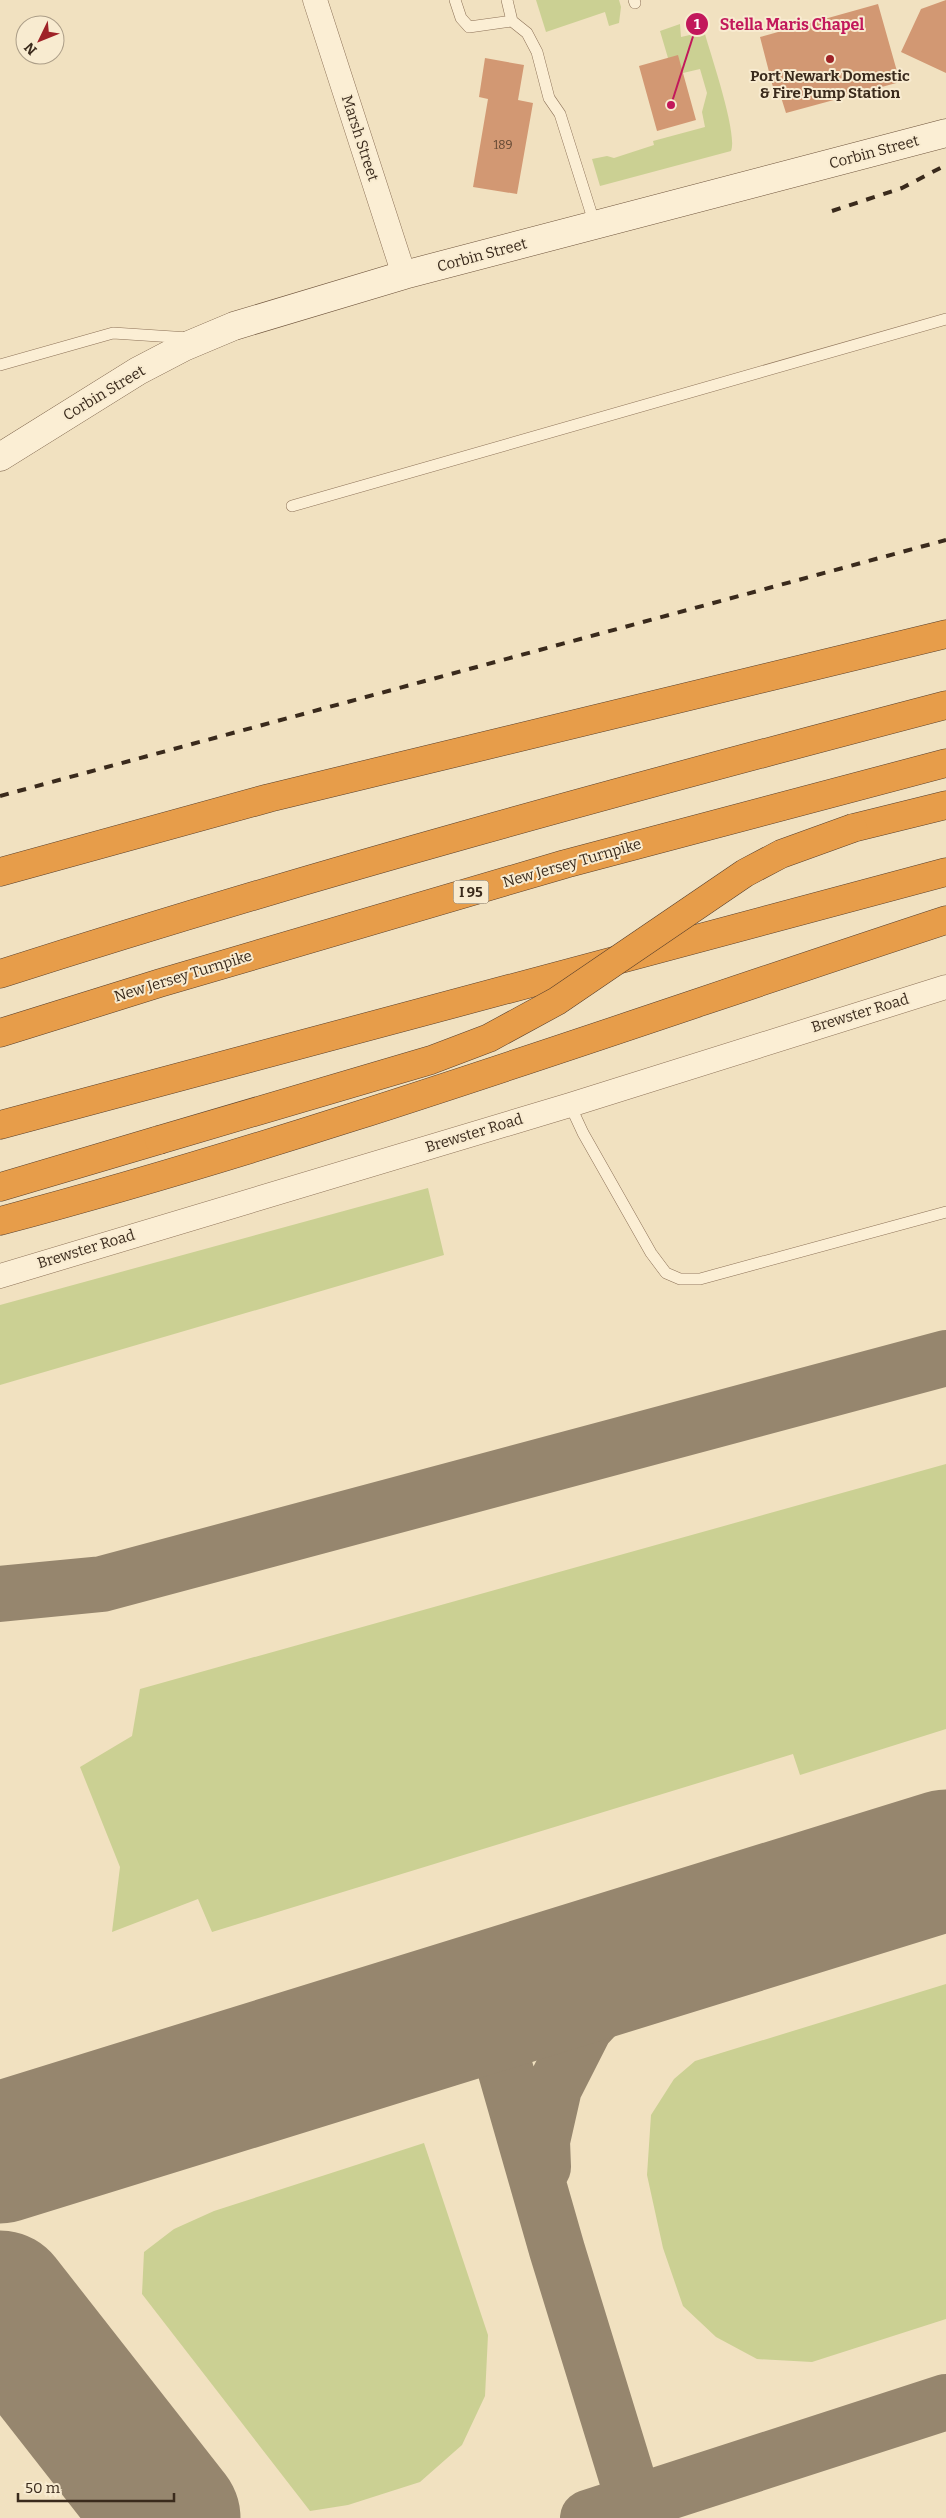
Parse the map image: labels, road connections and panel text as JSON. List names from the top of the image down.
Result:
{
  "streets": {
    "highway": ["New Jersey Turnpike", "I 95"],
    "main road": ["Corbin Street"],
    "street": ["Marsh Street", "Brewster Road"]
  },
  "crossings": [
    ["Marsh Street", "Corbin Street"]
  ],
  "places": ["Port Newark Domestic & Fire Pump Station", "Stella Maris Chapel"],
  "house_numbers": ["189"],
  "scale_bar": "50 m",
  "north": "bottom left"
}
